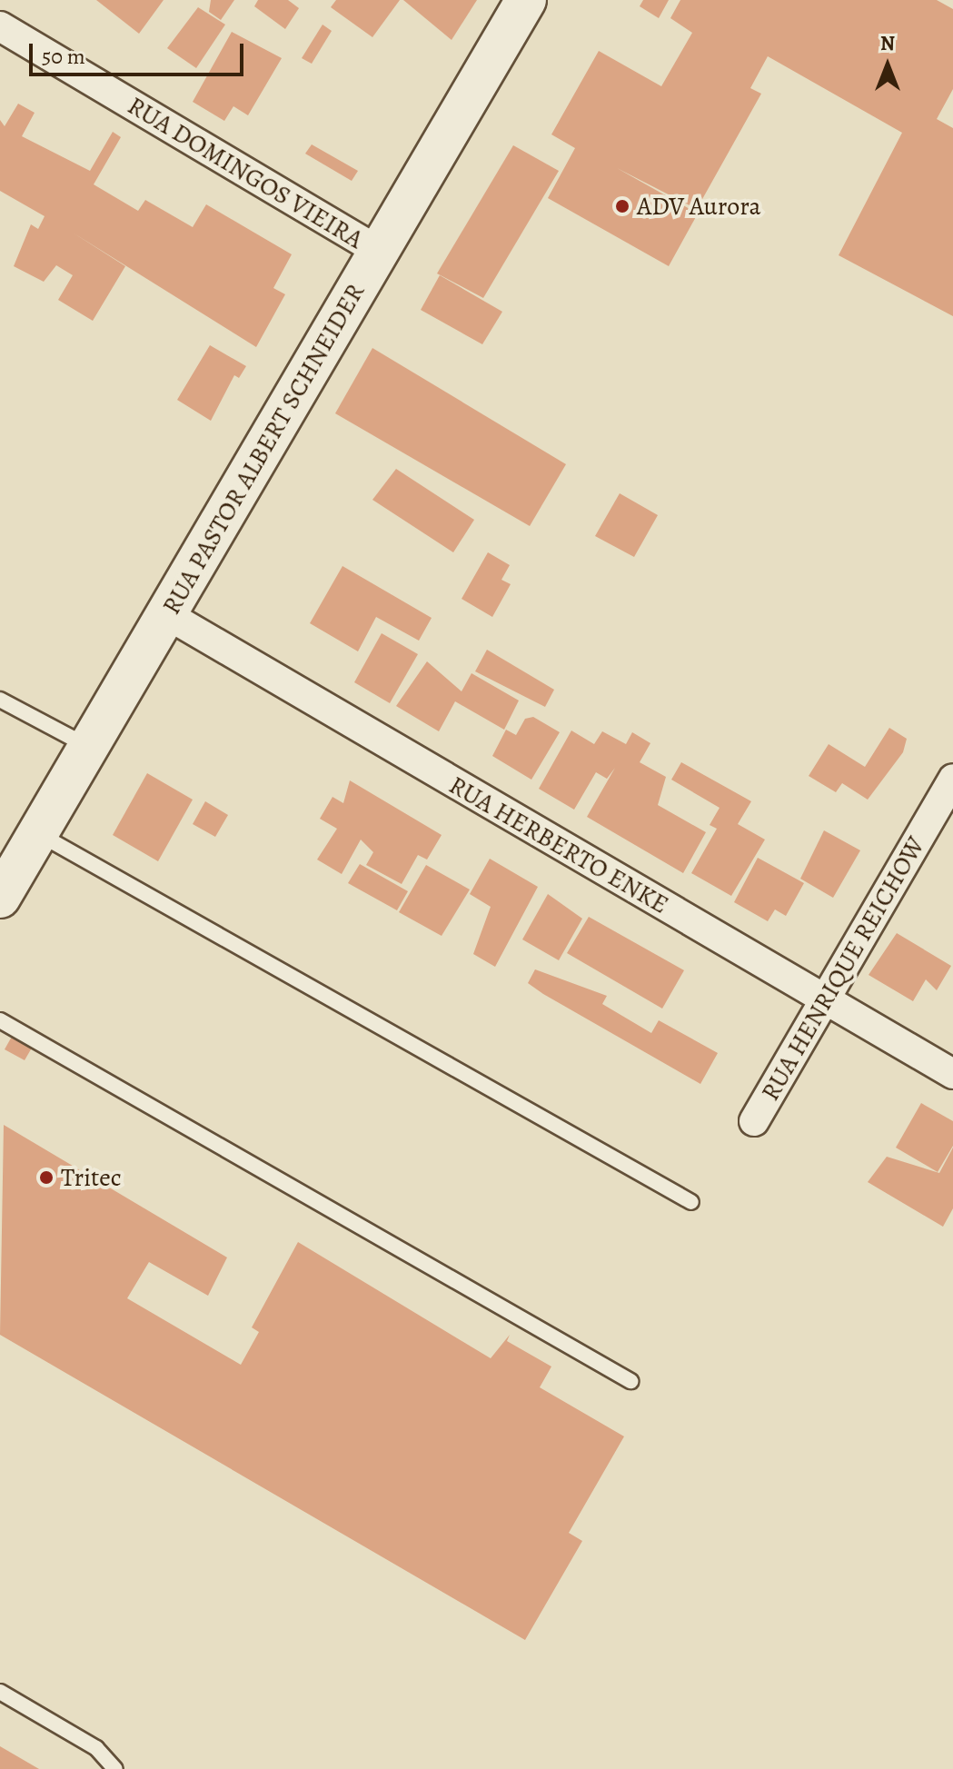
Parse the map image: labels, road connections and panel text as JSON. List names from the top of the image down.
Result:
{
  "streets": {
    "main road": ["RUA PASTOR ALBERT SCHNEIDER"],
    "street": ["RUA DOMINGOS VIEIRA", "RUA HERBERTO ENKE", "RUA HENRIQUE REICHOW"]
  },
  "crossings": [
    ["RUA DOMINGOS VIEIRA", "RUA PASTOR ALBERT SCHNEIDER"],
    ["RUA PASTOR ALBERT SCHNEIDER", "RUA HERBERTO ENKE"],
    ["RUA HERBERTO ENKE", "RUA HENRIQUE REICHOW"]
  ],
  "places": ["ADV Aurora", "Tritec"],
  "scale_bar": "50 m",
  "north": "top"
}
